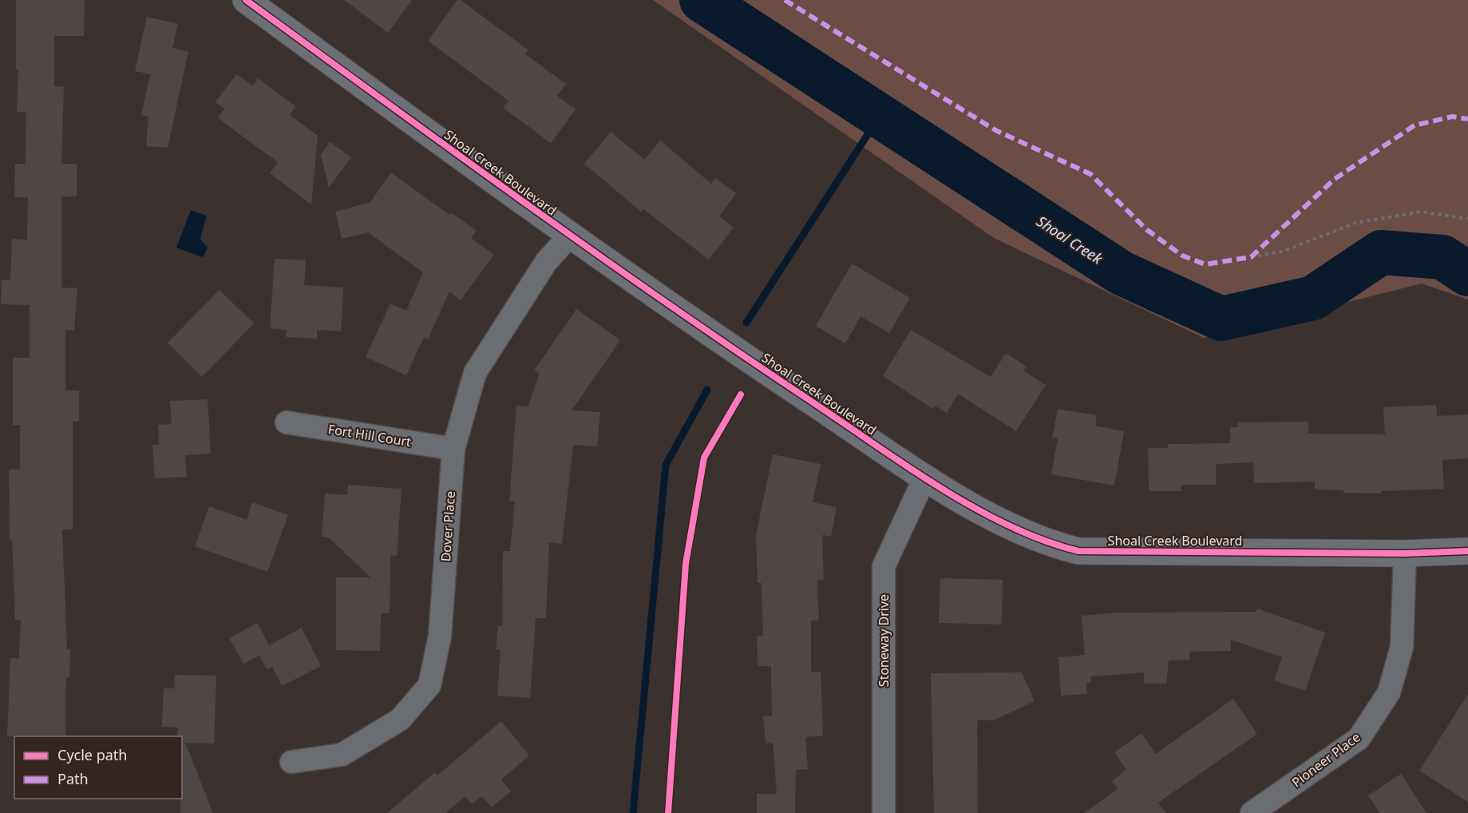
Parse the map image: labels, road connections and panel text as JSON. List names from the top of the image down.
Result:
{
  "streets": {
    "street": [
      "Shoal Creek Boulevard",
      "Fort Hill Court",
      "Dover Place",
      "Stoneway Drive",
      "Pioneer Place"
    ]
  },
  "crossings": [
    ["Shoal Creek Boulevard", "Dover Place"],
    ["Shoal Creek Boulevard", "Stoneway Drive"],
    ["Shoal Creek Boulevard", "Pioneer Place"],
    ["Fort Hill Court", "Dover Place"]
  ],
  "water": ["Shoal Creek"],
  "legend": ["Cycle path", "Path"]
}
